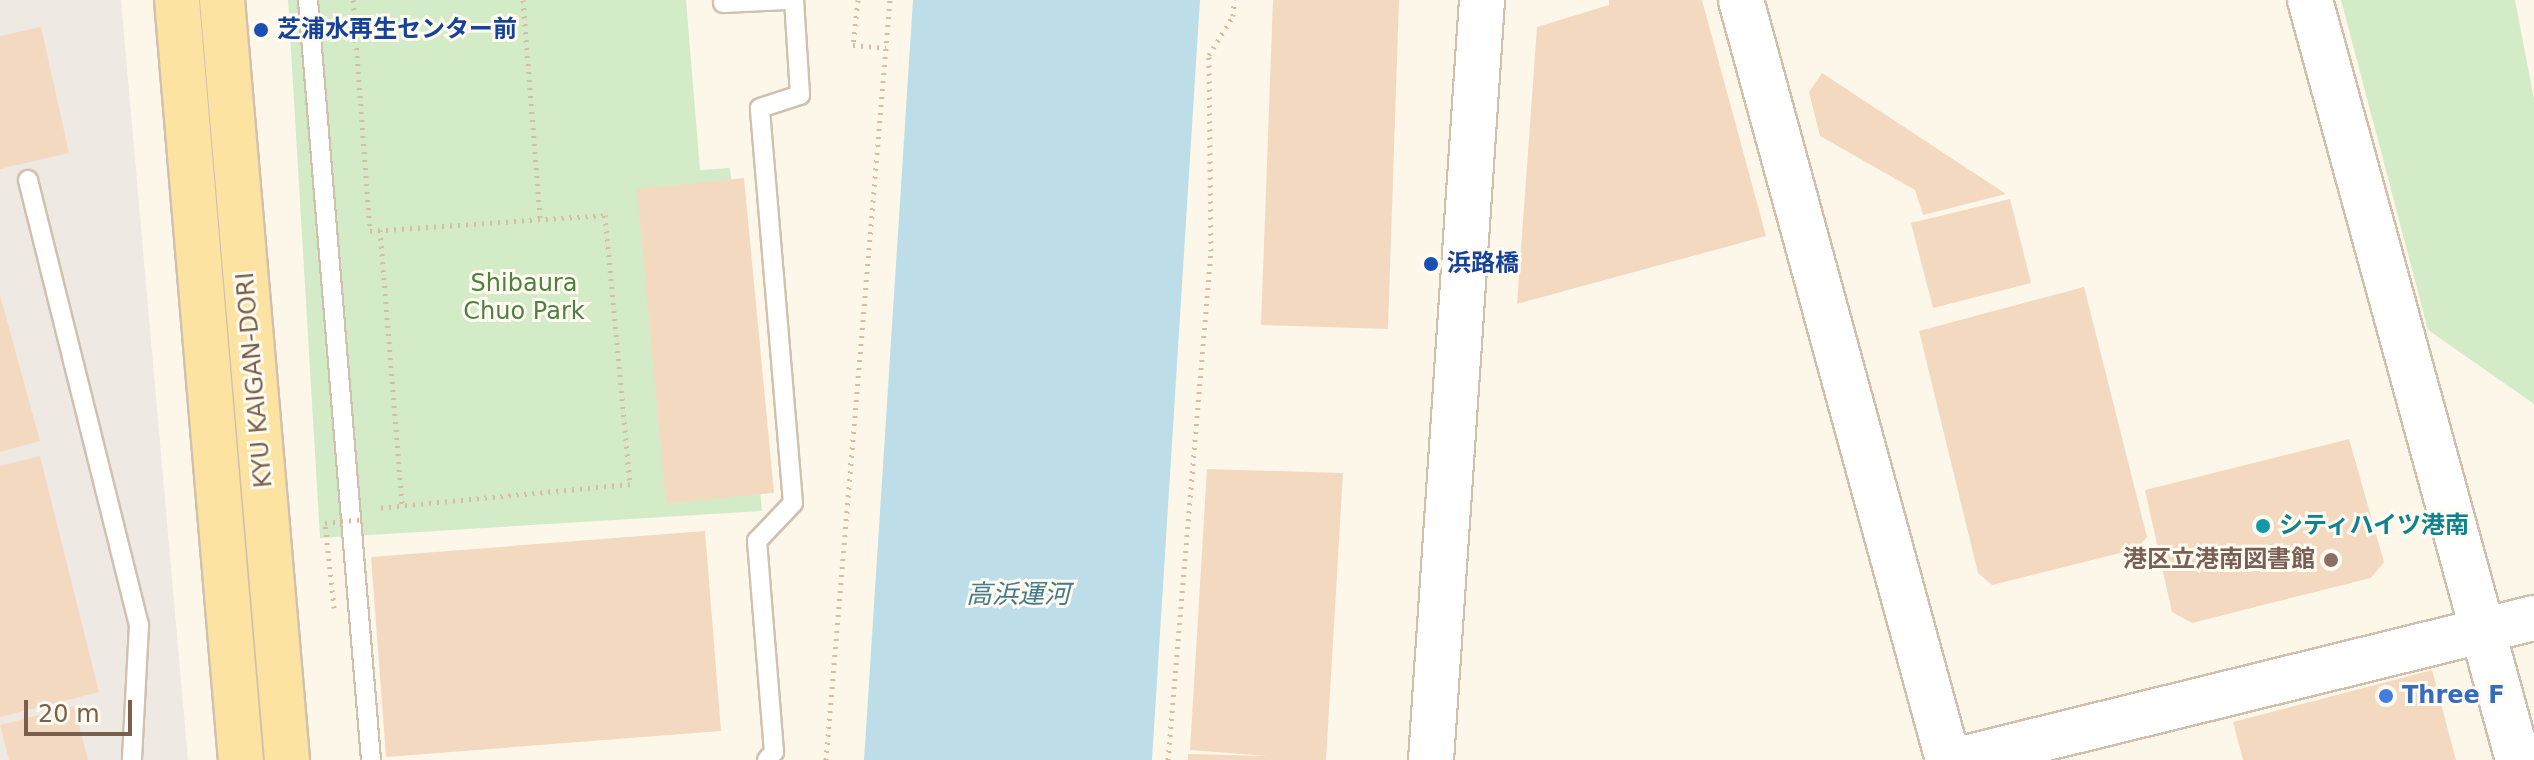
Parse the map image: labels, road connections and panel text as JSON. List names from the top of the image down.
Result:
{
  "streets": {
    "main road": ["KYU KAIGAN-DORI"]
  },
  "water": ["高浜運河"],
  "parks": ["Shibaura Chuo Park"],
  "places": [
    "芝浦水再生センター前",
    "浜路橋",
    "シティハイツ港南",
    "港区立港南図書館",
    "Three F"
  ],
  "scale_bar": "20 m"
}
